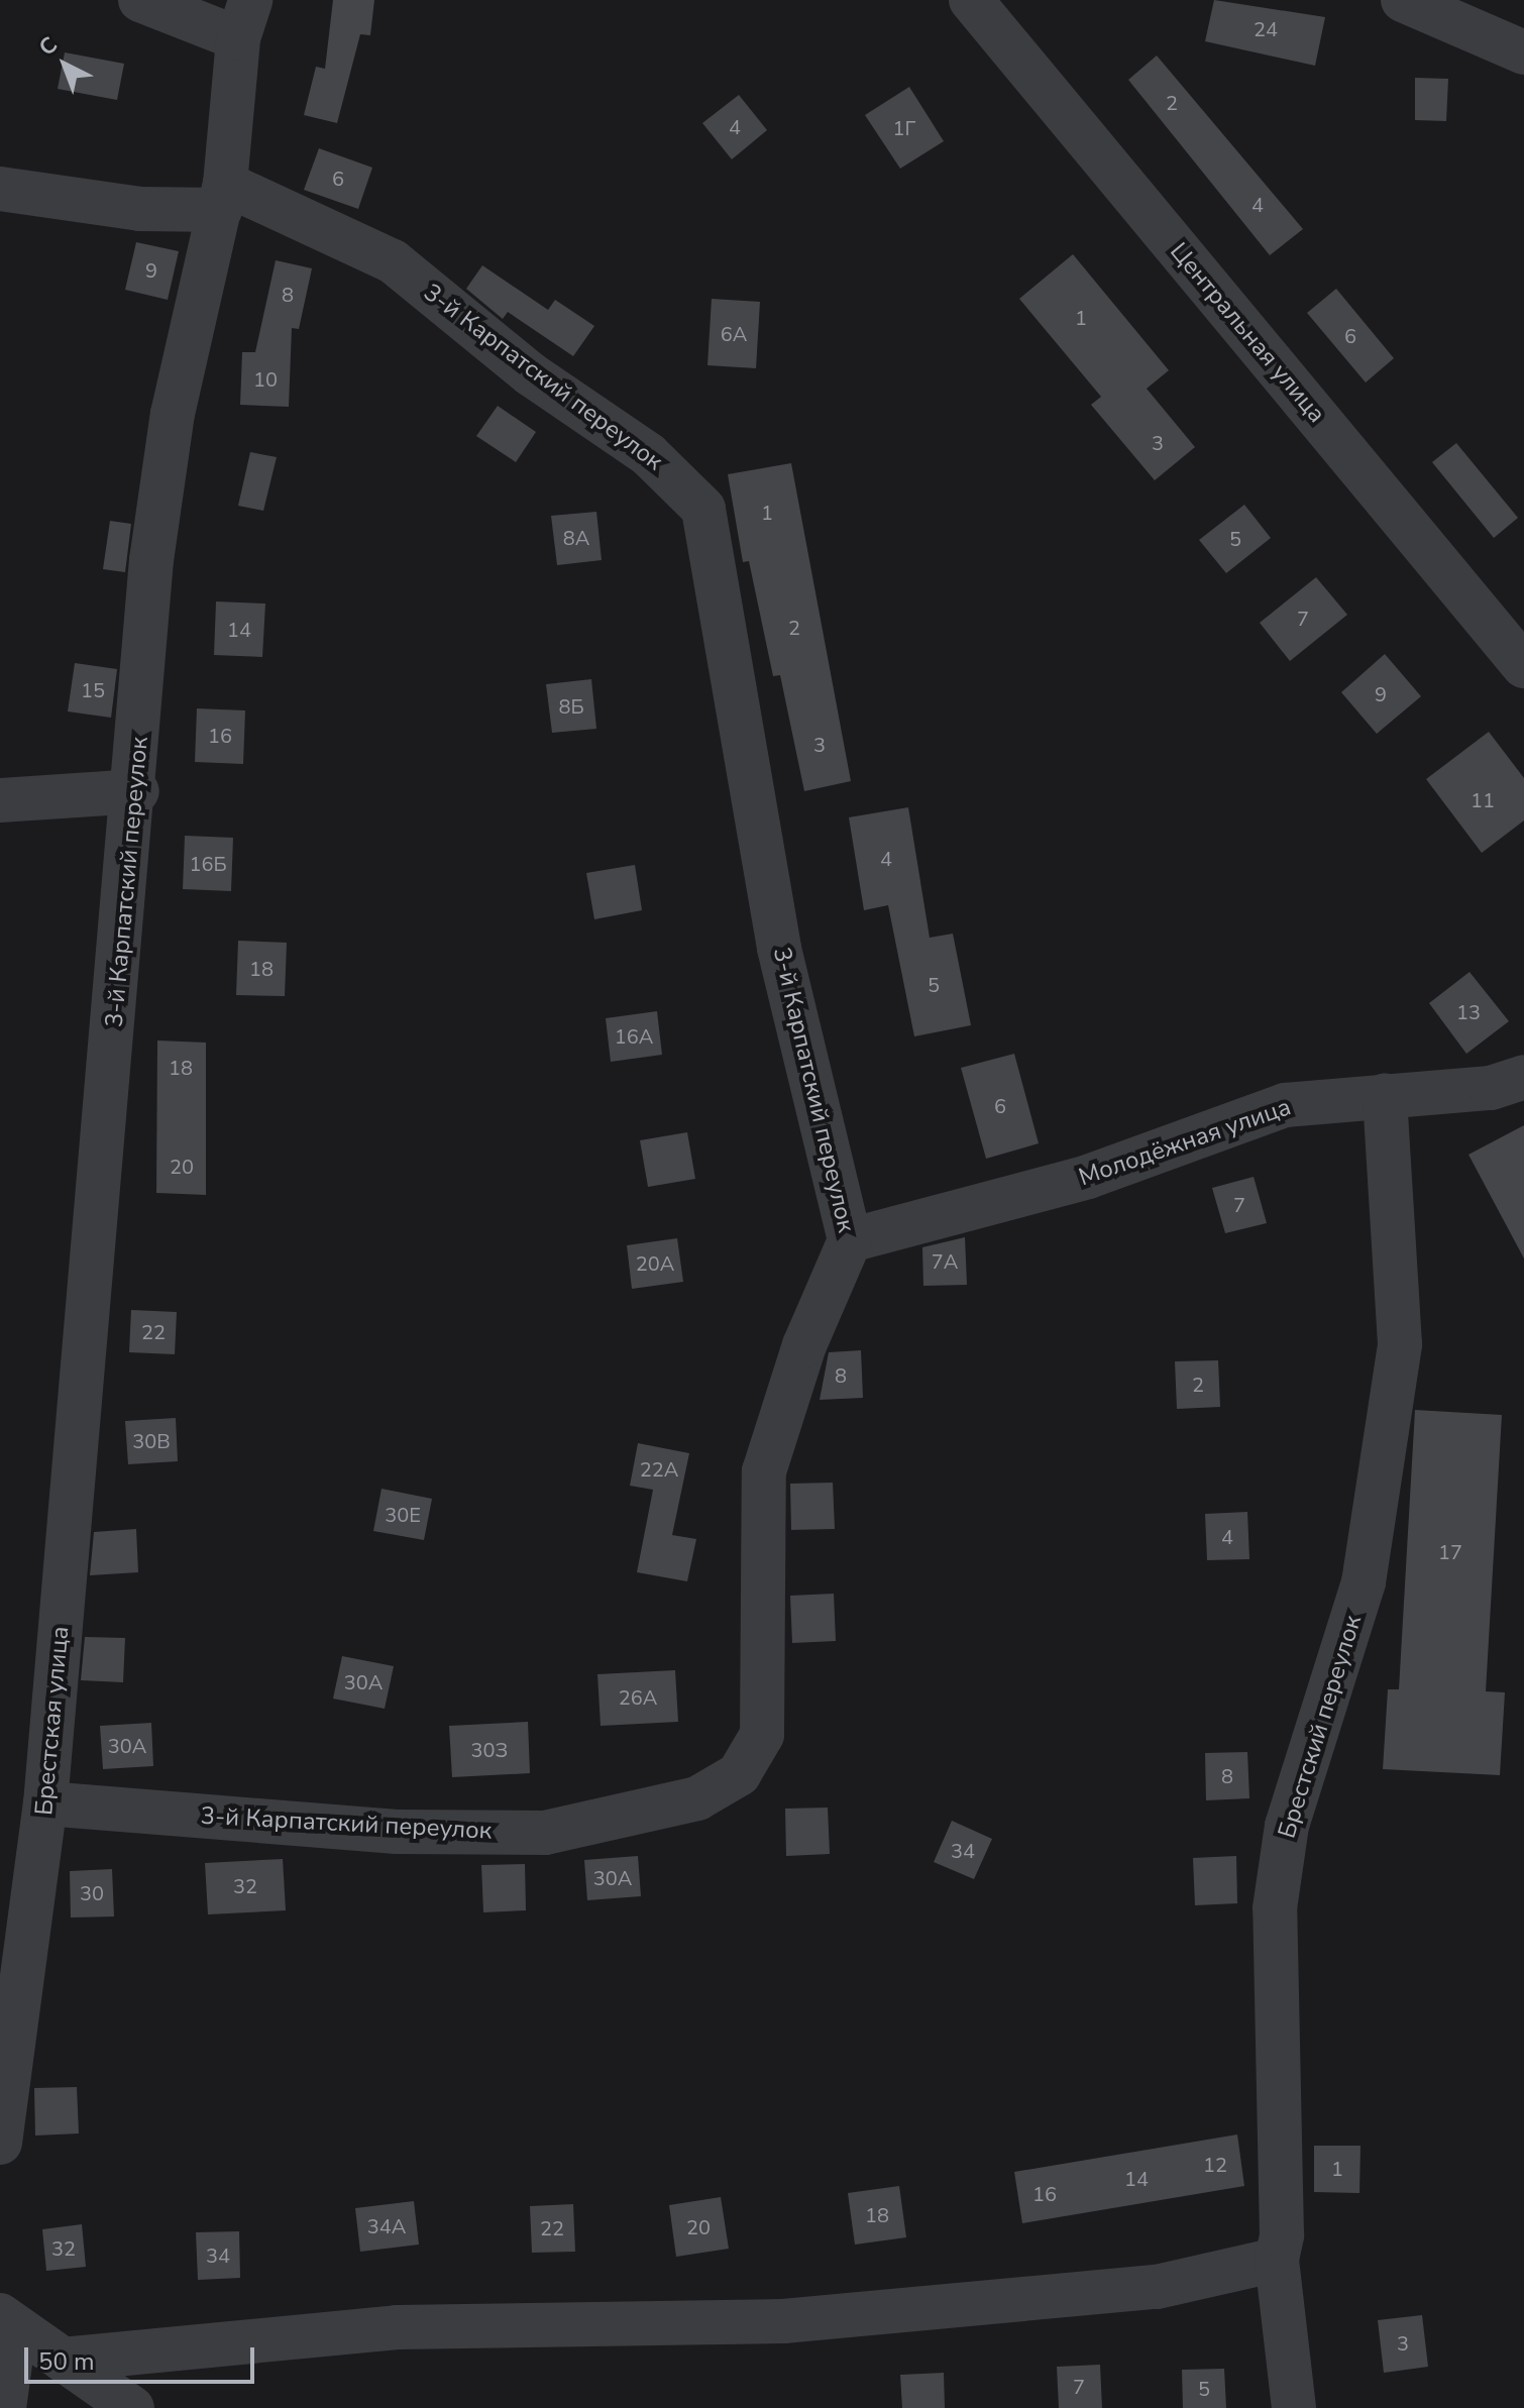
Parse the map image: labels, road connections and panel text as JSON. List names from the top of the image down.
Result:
{
  "streets": {
    "street": [
      "Центральная улица",
      "3-й Карпатский переулок",
      "Молодёжная улица",
      "Брестская улица",
      "Брестский переулок"
    ]
  },
  "crossings": [
    ["3-й Карпатский переулок", "Молодёжная улица"],
    ["3-й Карпатский переулок", "Брестская улица"],
    ["Молодёжная улица", "Брестский переулок"]
  ],
  "house_numbers": [
    "24",
    "2",
    "4",
    "1Г",
    "6",
    "4",
    "9",
    "8",
    "1",
    "6А",
    "6",
    "10",
    "3",
    "1",
    "8А",
    "5",
    "7",
    "2",
    "14",
    "15",
    "9",
    "8Б",
    "16",
    "3",
    "11",
    "4",
    "16Б",
    "18",
    "5",
    "13",
    "16А",
    "18",
    "6",
    "20",
    "7",
    "7А",
    "20А",
    "22",
    "8",
    "2",
    "30В",
    "22А",
    "30Е",
    "4",
    "17",
    "30А",
    "26А",
    "30А",
    "30З",
    "8",
    "34",
    "30А",
    "32",
    "30",
    "12",
    "1",
    "14",
    "16",
    "18",
    "34А",
    "20",
    "22",
    "32",
    "34",
    "3",
    "7",
    "5"
  ],
  "scale_bar": "50 m",
  "north": "top left"
}
